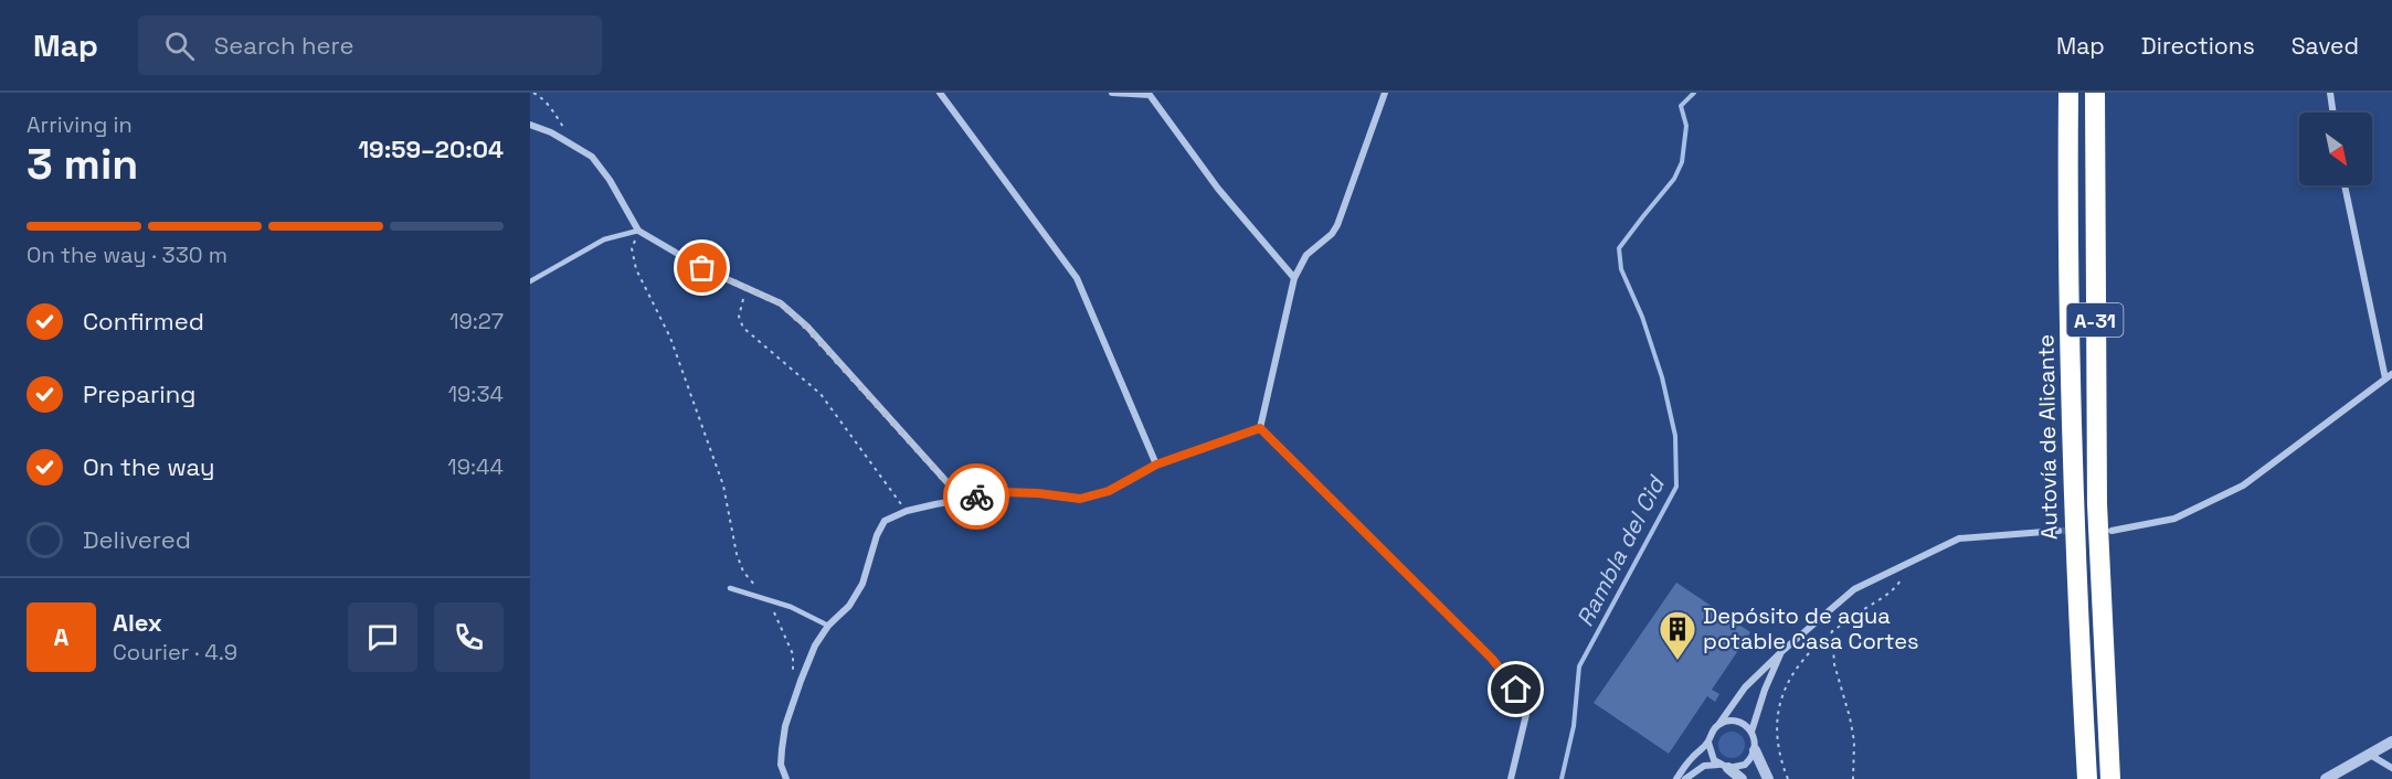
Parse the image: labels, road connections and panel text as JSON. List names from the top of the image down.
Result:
{
  "streets": {
    "highway": ["A-31", "Autovía de Alicante"]
  },
  "water": ["Rambla del Cid"],
  "places": {
    "building": ["Depósito de agua potable Casa Cortes"]
  },
  "north": "bottom right",
  "page": {
    "header": "Map",
    "search": "Search here",
    "nav": ["Map", "Directions", "Saved"],
    "heading": ["3 min", "Arriving in", "19:59–20:04"],
    "panel": ["Alex", "Courier · 4.9"],
    "bar": "On the way · 330 m",
    "list": [
      ["Confirmed", "19:27"],
      ["Preparing", "19:34"],
      ["On the way", "19:44"],
      "Delivered"
    ],
    "round": "A"
  }
}
